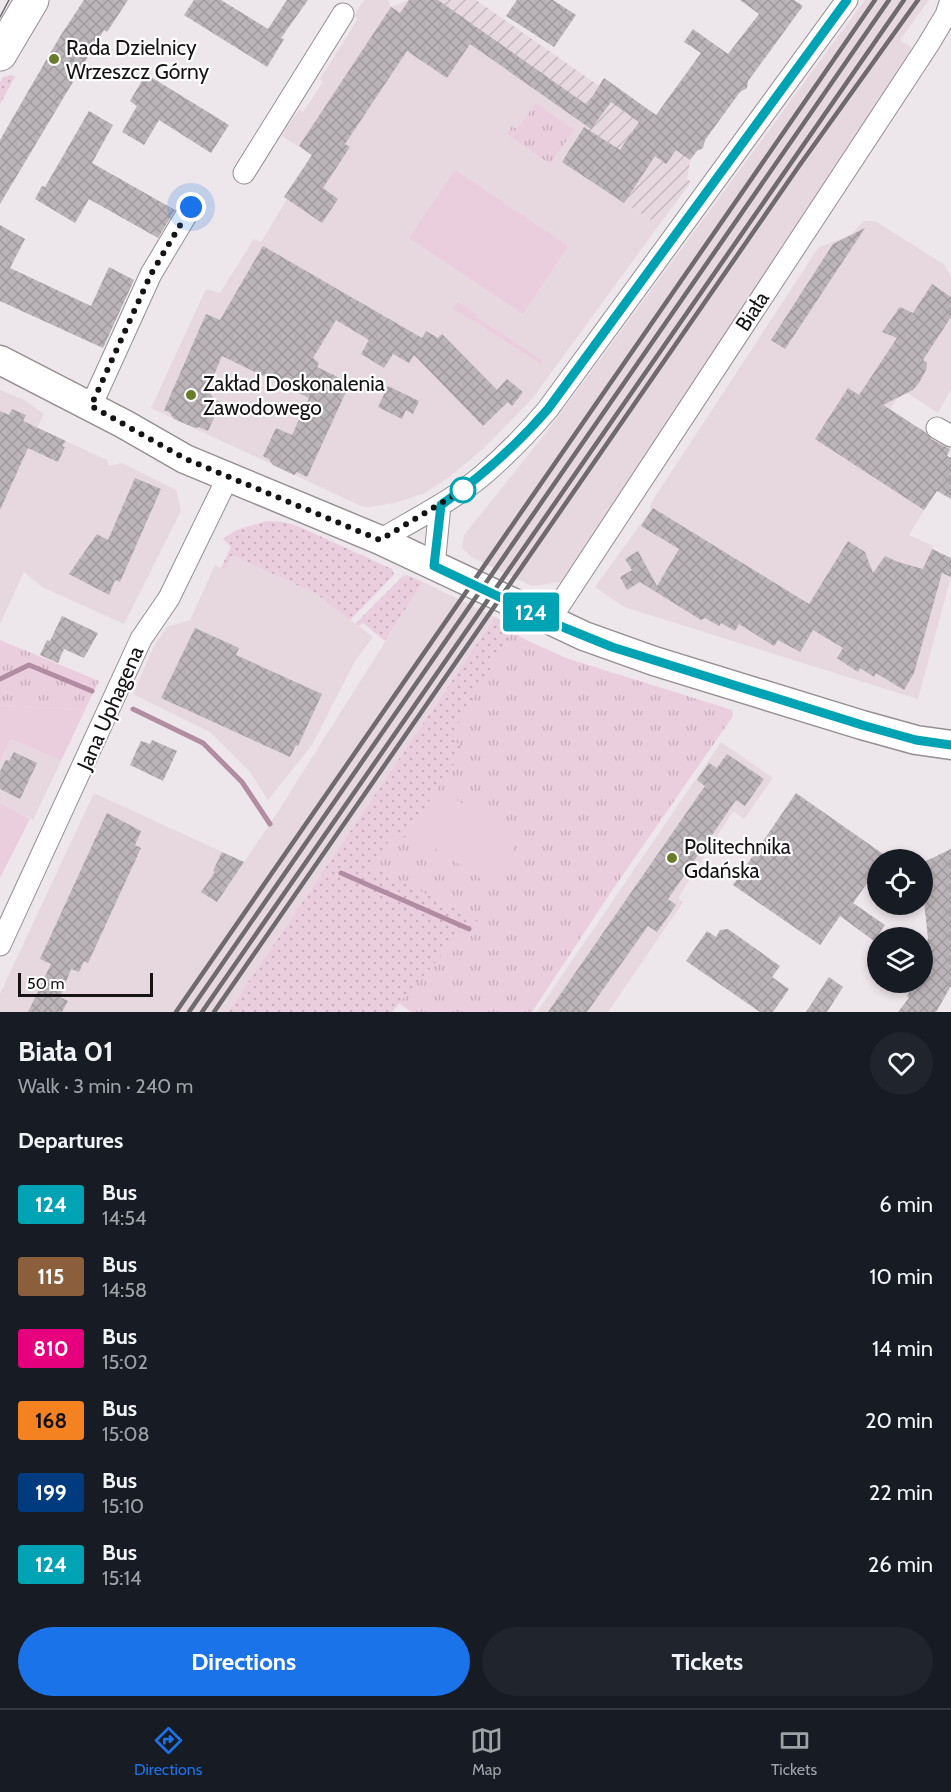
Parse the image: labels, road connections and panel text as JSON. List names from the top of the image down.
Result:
{
  "streets": {
    "street": ["Biała", "Jana Uphagena"]
  },
  "places": ["Rada Dzielnicy Wrzeszcz Górny", "Zakład Doskonalenia Zawodowego", "Politechnika Gdańska"],
  "lines": ["bus line 124"],
  "scale_bar": "50 m",
  "page": {
    "on_map": "124",
    "scale": "50 m",
    "heading": [
      ["Biała 01", "Walk · 3 min · 240 m"],
      "Departures"
    ],
    "list": [
      {
        "mark": "124",
        "name": "Bus",
        "note": "14:54",
        "value": "6 min"
      },
      {
        "mark": "115",
        "name": "Bus",
        "note": "14:58",
        "value": "10 min"
      },
      {
        "mark": "810",
        "name": "Bus",
        "note": "15:02",
        "value": "14 min"
      },
      {
        "mark": "168",
        "name": "Bus",
        "note": "15:08",
        "value": "20 min"
      },
      {
        "mark": "199",
        "name": "Bus",
        "note": "15:10",
        "value": "22 min"
      },
      {
        "mark": "124",
        "name": "Bus",
        "note": "15:14",
        "value": "26 min"
      }
    ],
    "buttons": ["Directions", "Tickets"],
    "tabs": ["Directions", "Map", "Tickets"]
  }
}
